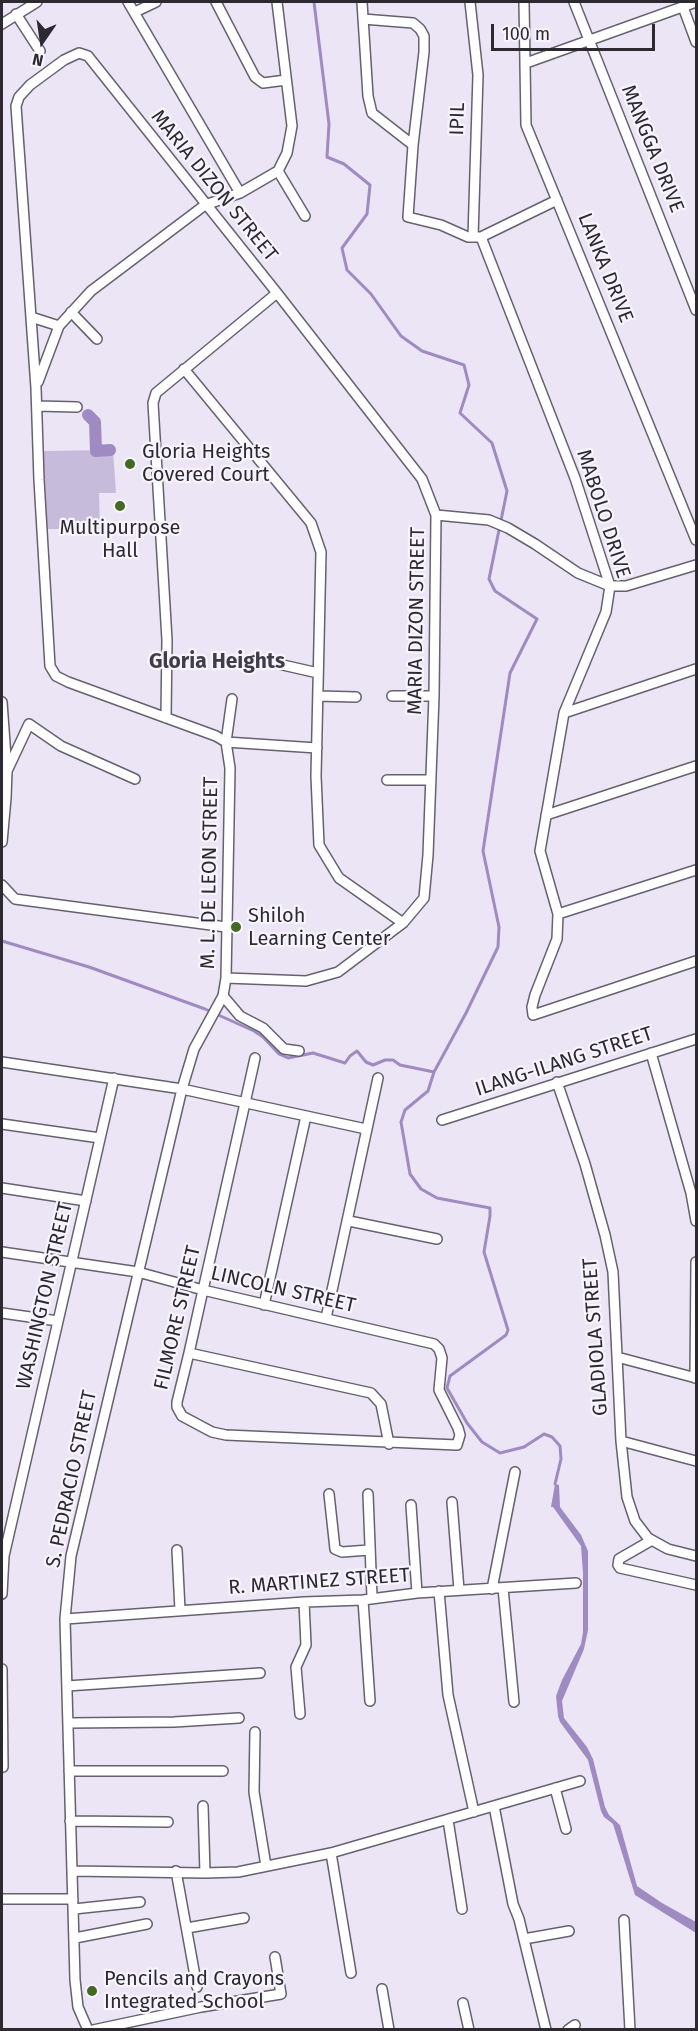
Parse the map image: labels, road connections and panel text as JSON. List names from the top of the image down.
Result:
{
  "streets": {
    "street": [
      "IPIL",
      "MANGGA DRIVE",
      "MARIA DIZON STREET",
      "LANKA DRIVE",
      "MABOLO DRIVE",
      "M. L. DE LEON STREET",
      "ILANG-ILANG STREET",
      "LINCOLN STREET",
      "WASHINGTON STREET",
      "FILMORE STREET",
      "GLADIOLA STREET",
      "S. PEDRACIO STREET",
      "R. MARTINEZ STREET"
    ]
  },
  "crossings": [
    ["IPIL", "MABOLO DRIVE"],
    ["MARIA DIZON STREET", "M. L. DE LEON STREET"],
    ["M. L. DE LEON STREET", "S. PEDRACIO STREET"],
    ["ILANG-ILANG STREET", "GLADIOLA STREET"],
    ["LINCOLN STREET", "WASHINGTON STREET"],
    ["LINCOLN STREET", "FILMORE STREET"],
    ["LINCOLN STREET", "S. PEDRACIO STREET"],
    ["S. PEDRACIO STREET", "R. MARTINEZ STREET"]
  ],
  "districts": ["Gloria Heights"],
  "places": [
    "Gloria Heights Covered Court",
    "Multipurpose Hall",
    "Shiloh Learning Center",
    "Pencils and Crayons Integrated School"
  ],
  "scale_bar": "100 m",
  "north": "bottom"
}
